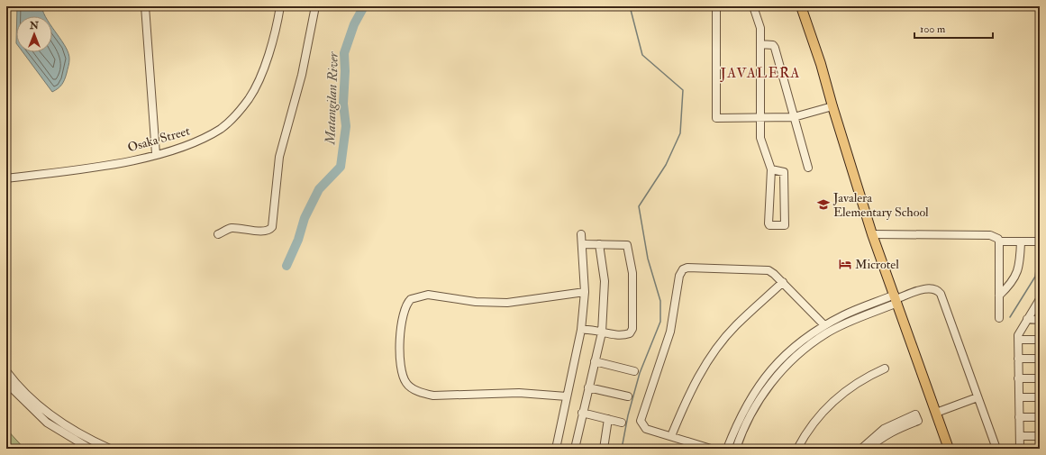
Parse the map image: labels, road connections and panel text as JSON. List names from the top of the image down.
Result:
{
  "streets": {
    "street": ["Osaka Street"]
  },
  "districts": ["JAVALERA"],
  "water": ["Matangilan River"],
  "places": {
    "school or university": ["Javalera Elementary School"],
    "hotel": ["Microtel"]
  },
  "scale_bar": "100 m",
  "north": "top"
}
